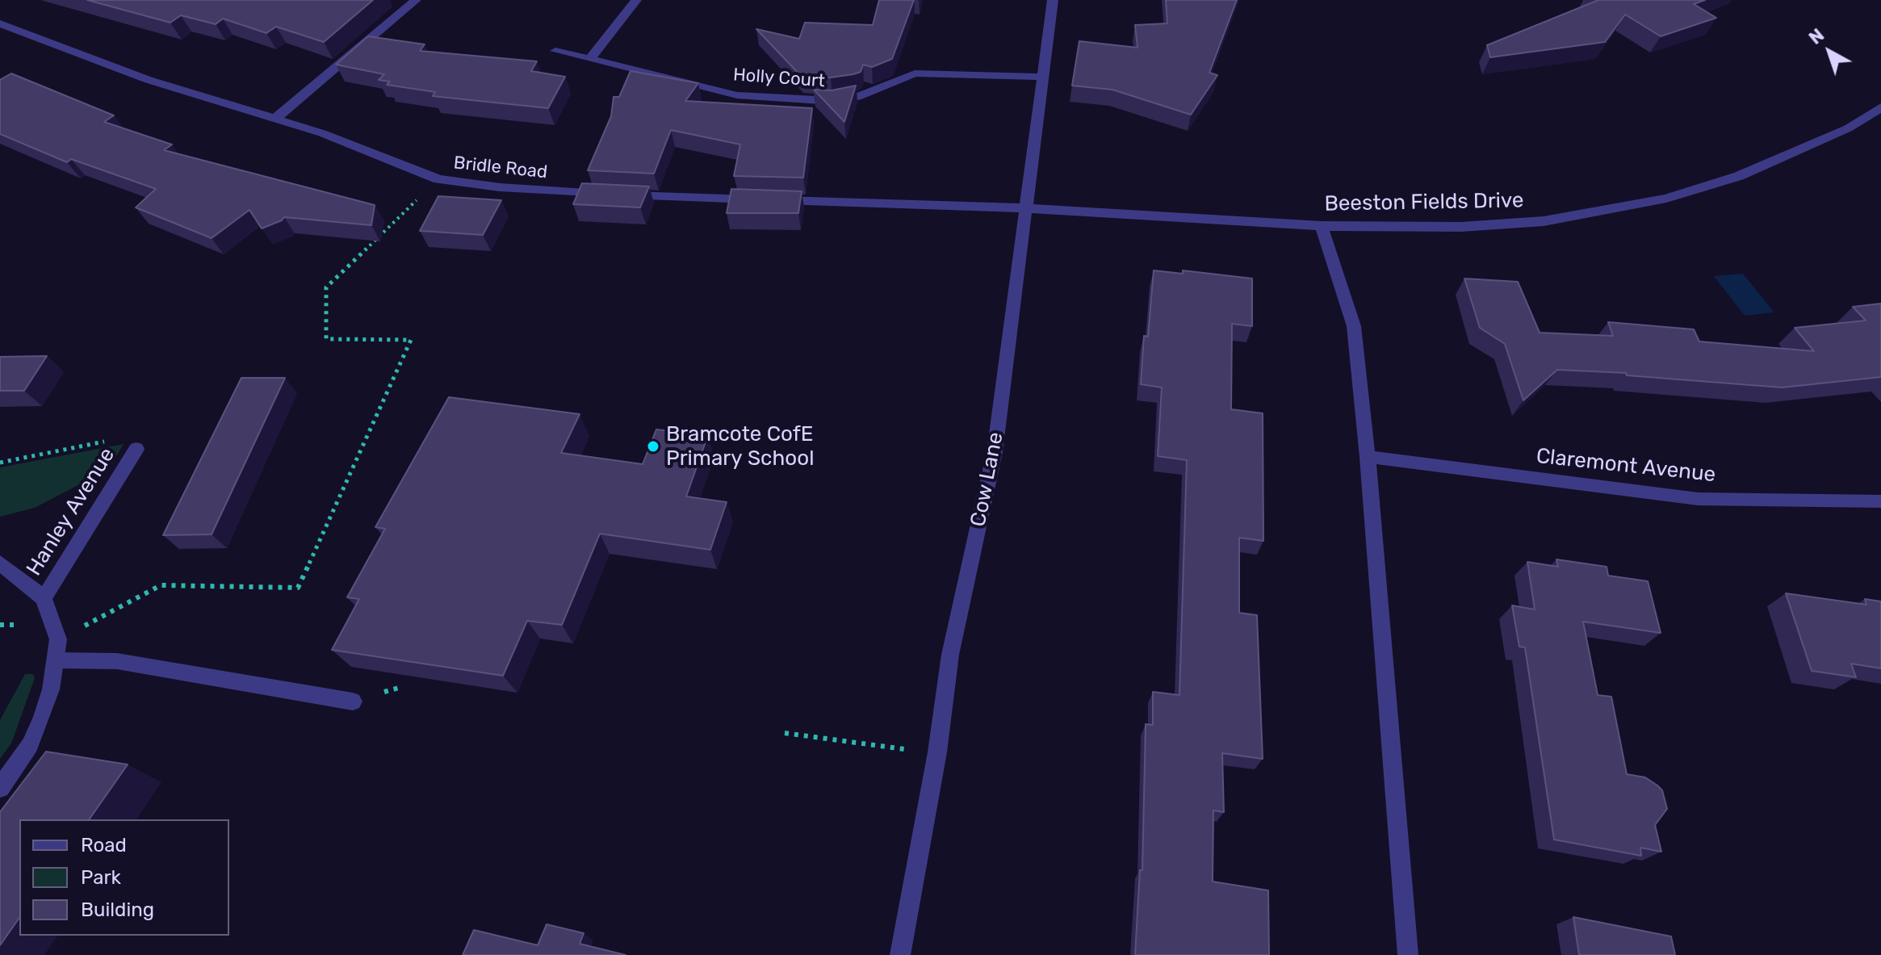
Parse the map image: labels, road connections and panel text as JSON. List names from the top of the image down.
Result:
{
  "streets": {
    "street": [
      "Holly Court",
      "Bridle Road",
      "Beeston Fields Drive",
      "Claremont Avenue",
      "Cow Lane",
      "Hanley Avenue"
    ]
  },
  "crossings": [
    ["Holly Court", "Cow Lane"],
    ["Bridle Road", "Beeston Fields Drive"],
    ["Bridle Road", "Cow Lane"],
    ["Beeston Fields Drive", "Cow Lane"]
  ],
  "places": ["Bramcote CofE Primary School"],
  "legend": ["Road", "Park", "Building"],
  "north": "top left"
}
